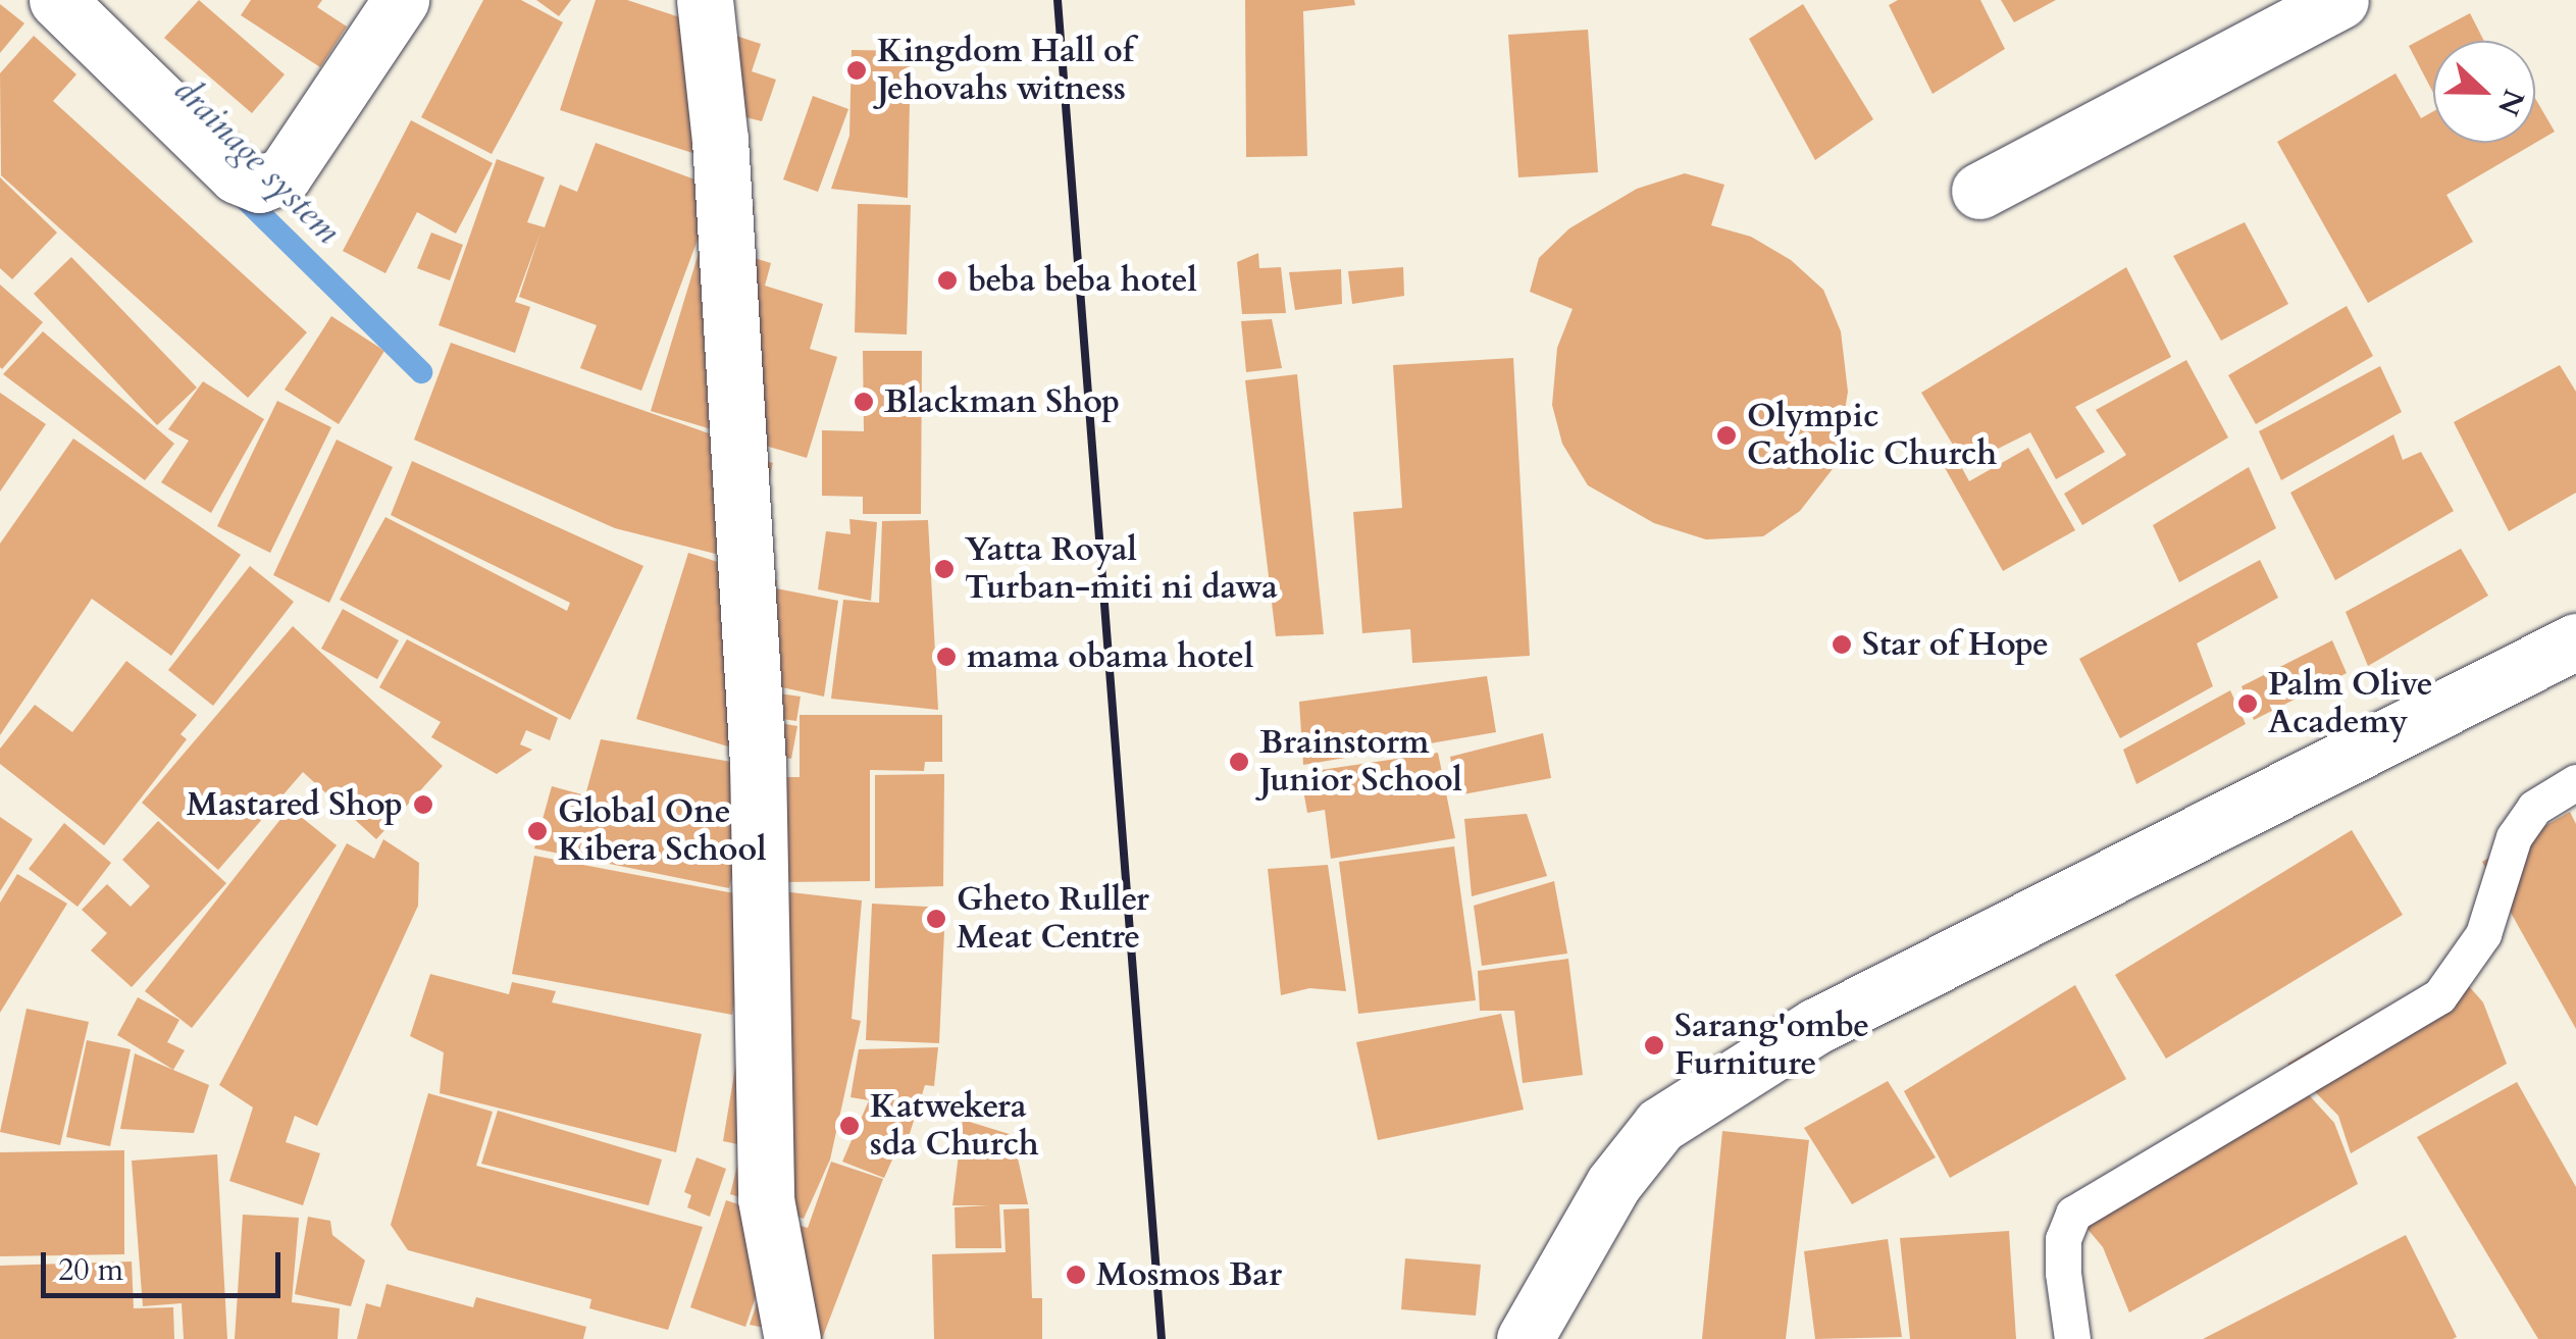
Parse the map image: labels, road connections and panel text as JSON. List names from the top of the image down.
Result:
{
  "water": ["drainage system"],
  "places": [
    "Kingdom Hall of Jehovahs witness",
    "beba beba hotel",
    "Blackman Shop",
    "Olympic Catholic Church",
    "Yatta Royal Turban-miti ni dawa",
    "Star of Hope",
    "mama obama hotel",
    "Palm Olive Academy",
    "Brainstorm Junior School",
    "Mastared Shop",
    "Global One Kibera School",
    "Gheto Ruller Meat Centre",
    "Sarang'ombe Furniture",
    "Katwekera sda Church",
    "Mosmos Bar"
  ],
  "scale_bar": "20 m",
  "north": "right"
}
